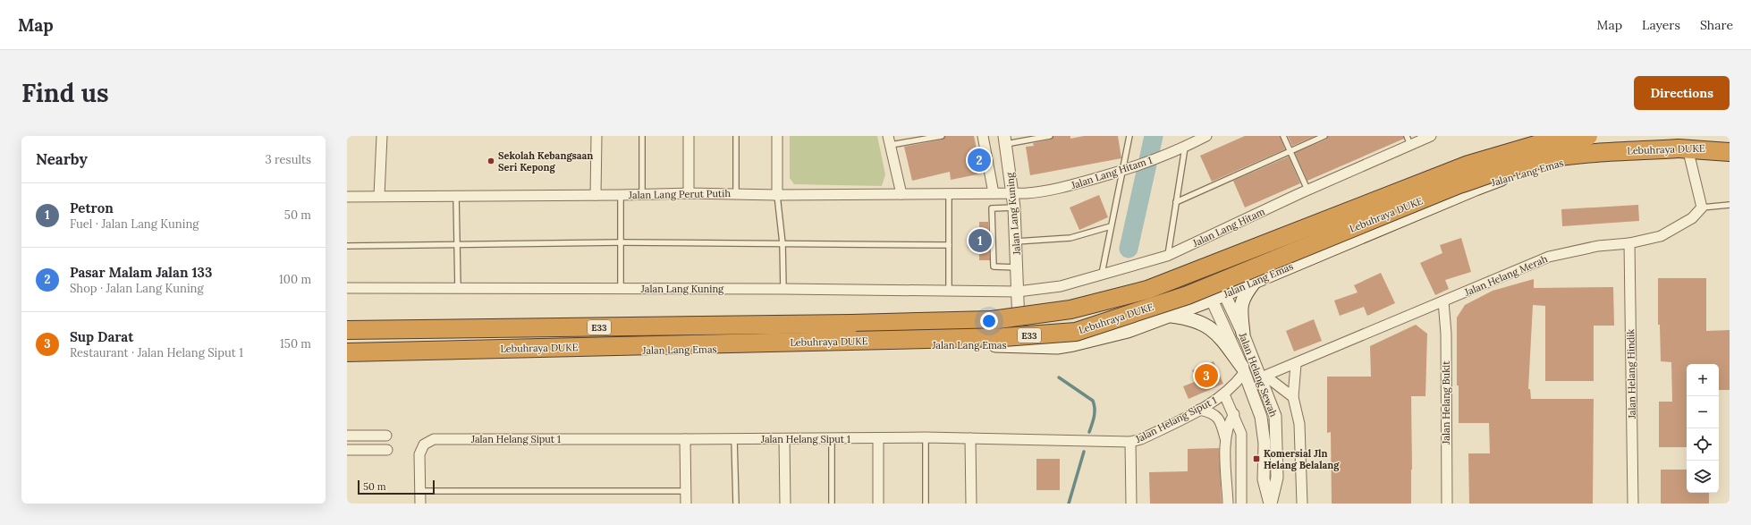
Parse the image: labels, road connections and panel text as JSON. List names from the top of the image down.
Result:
{
  "streets": {
    "highway": ["Lebuhraya DUKE", "E33"],
    "main road": ["Jalan Lang Emas"],
    "street": [
      "Jalan Lang Hitam 1",
      "Jalan Lang Perut Putih",
      "Jalan Lang Kuning",
      "Jalan Lang Hitam",
      "Jalan Helang Merah",
      "Jalan Helang Hindik",
      "Jalan Helang Sewah",
      "Jalan Helang Bukit",
      "Jalan Helang Siput 1"
    ]
  },
  "crossings": [
    ["Lebuhraya DUKE", "Jalan Lang Emas"],
    ["Jalan Lang Hitam 1", "Jalan Lang Perut Putih"],
    ["Jalan Lang Hitam 1", "Jalan Lang Kuning"],
    ["Jalan Lang Emas", "Jalan Lang Kuning"],
    ["Jalan Lang Emas", "Jalan Helang Sewah"],
    ["Jalan Lang Perut Putih", "Jalan Lang Kuning"],
    ["Jalan Lang Kuning", "Jalan Lang Hitam"],
    ["Jalan Helang Merah", "Jalan Helang Hindik"],
    ["Jalan Helang Merah", "Jalan Helang Sewah"],
    ["Jalan Helang Merah", "Jalan Helang Bukit"],
    ["Jalan Helang Sewah", "Jalan Helang Siput 1"]
  ],
  "places": {
    "other": ["Sekolah Kebangsaan Seri Kepong"],
    "transit": ["Komersial Jln Helang Belalang"]
  },
  "scale_bar": "50 m",
  "page": {
    "header": "Map",
    "nav": ["Map", "Layers", "Share"],
    "buttons": "Directions",
    "title": "Find us",
    "heading": ["Nearby", "3 results"],
    "pins": ["2", "1", "3"],
    "list": [
      {
        "mark": "1",
        "name": "Petron",
        "note": "Fuel · Jalan Lang Kuning",
        "value": "50 m"
      },
      {
        "mark": "2",
        "name": "Pasar Malam Jalan 133",
        "note": "Shop · Jalan Lang Kuning",
        "value": "100 m"
      },
      {
        "mark": "3",
        "name": "Sup Darat",
        "note": "Restaurant · Jalan Helang Siput 1",
        "value": "150 m"
      }
    ],
    "map_buttons": ["+", "−"],
    "scale": "50 m"
  }
}
